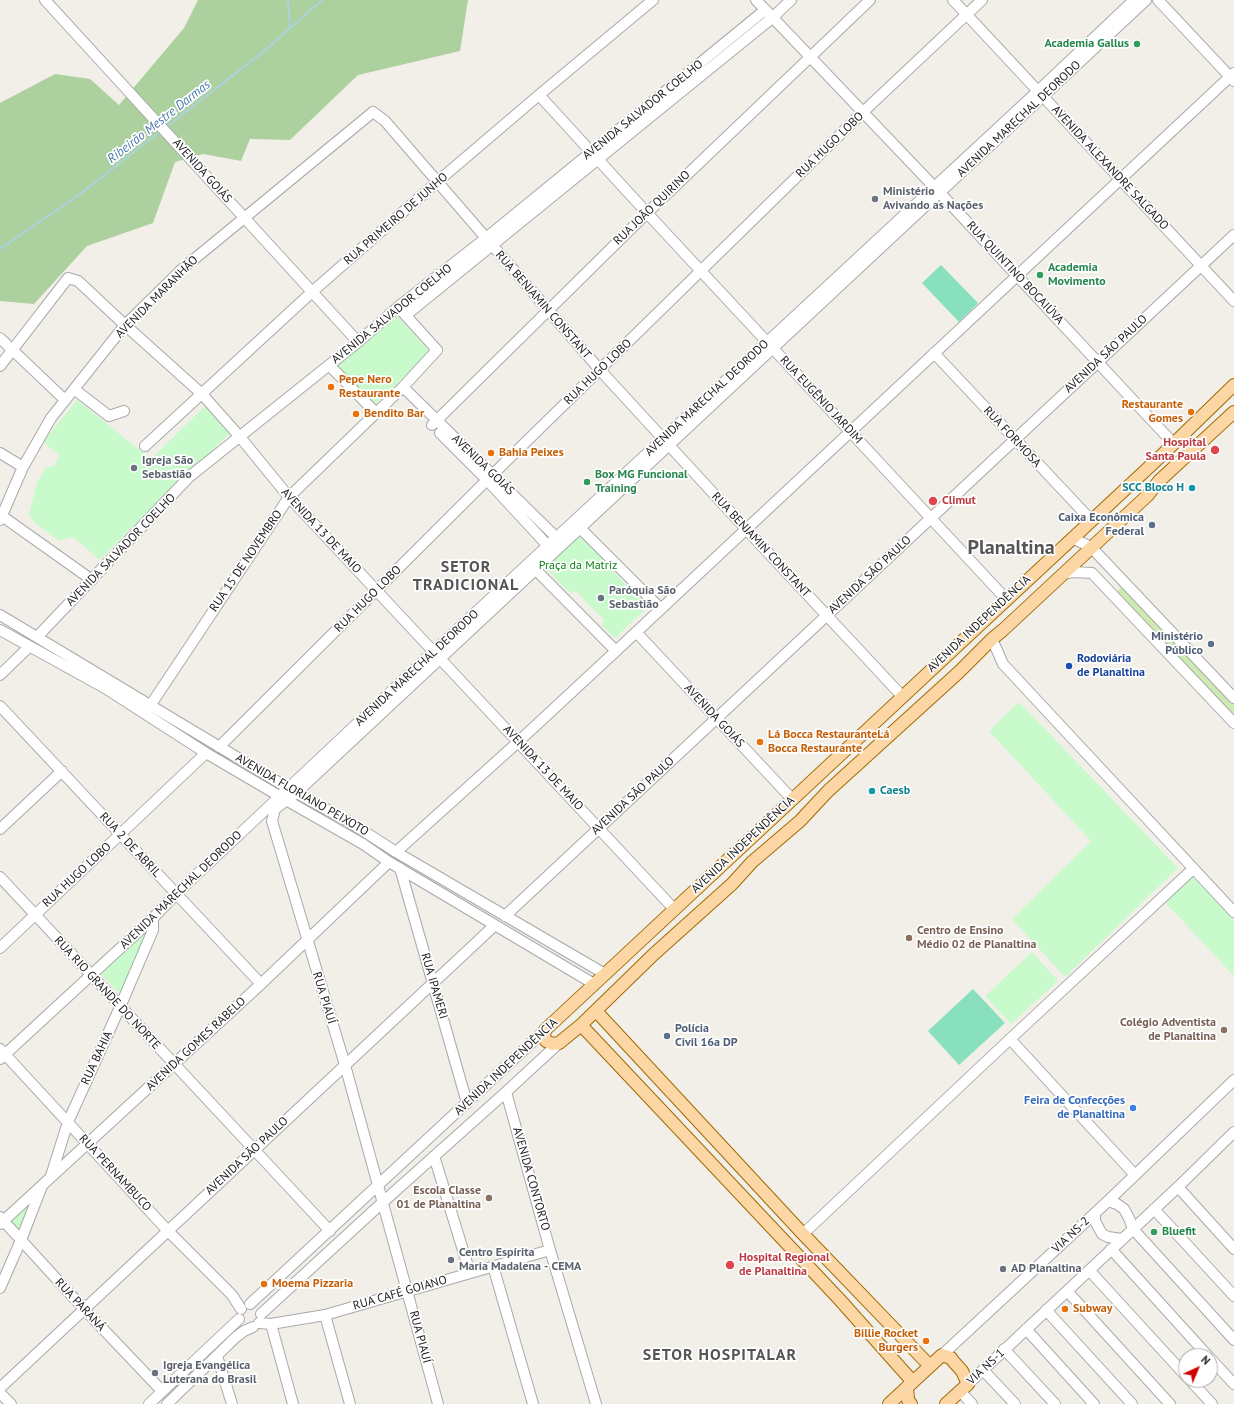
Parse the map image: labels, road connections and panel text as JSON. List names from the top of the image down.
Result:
{
  "streets": {
    "main road": ["AVENIDA INDEPENDÊNCIA", "VIA NS-2", "VIA NS-1"],
    "street": [
      "AVENIDA SALVADOR COELHO",
      "AVENIDA MARECHAL DEORODO",
      "RUA HUGO LOBO",
      "AVENIDA ALEXANDRE SALGADO",
      "AVENIDA GOIÁS",
      "RUA JOÃO QUIRINO",
      "RUA PRIMEIRO DE JUNHO",
      "RUA QUINTINO BOCAIÚVA",
      "AVENIDA MARANHÃO",
      "RUA BENJAMIN CONSTANT",
      "AVENIDA SÃO PAULO",
      "RUA EUGÊNIO JARDIM",
      "RUA FORMOSA",
      "AVENIDA 13 DE MAIO",
      "RUA 15 DE NOVEMBRO",
      "AVENIDA FLORIANO PEIXOTO",
      "RUA 2 DE ABRIL",
      "RUA IPAMERI",
      "RUA RIO GRANDE DO NORTE",
      "RUA PIAUÍ",
      "AVENIDA GOMES RABELO",
      "RUA BAHIA",
      "RUA PERNAMBUCO",
      "AVENIDA CONTORTO",
      "RUA CAFÉ GOIANO",
      "RUA PARANÁ"
    ]
  },
  "crossings": [
    ["AVENIDA SALVADOR COELHO", "AVENIDA GOIÁS"],
    ["AVENIDA SALVADOR COELHO", "RUA QUINTINO BOCAIÚVA"],
    ["AVENIDA SALVADOR COELHO", "RUA BENJAMIN CONSTANT"],
    ["AVENIDA SALVADOR COELHO", "RUA EUGÊNIO JARDIM"],
    ["AVENIDA SALVADOR COELHO", "AVENIDA 13 DE MAIO"],
    ["AVENIDA SALVADOR COELHO", "RUA 15 DE NOVEMBRO"],
    ["AVENIDA SALVADOR COELHO", "AVENIDA FLORIANO PEIXOTO"],
    ["AVENIDA MARECHAL DEORODO", "AVENIDA ALEXANDRE SALGADO"],
    ["AVENIDA MARECHAL DEORODO", "AVENIDA GOIÁS"],
    ["AVENIDA MARECHAL DEORODO", "RUA QUINTINO BOCAIÚVA"],
    ["AVENIDA MARECHAL DEORODO", "RUA BENJAMIN CONSTANT"],
    ["AVENIDA MARECHAL DEORODO", "RUA EUGÊNIO JARDIM"],
    ["AVENIDA MARECHAL DEORODO", "AVENIDA 13 DE MAIO"],
    ["AVENIDA MARECHAL DEORODO", "AVENIDA FLORIANO PEIXOTO"],
    ["AVENIDA MARECHAL DEORODO", "RUA 2 DE ABRIL"],
    ["AVENIDA MARECHAL DEORODO", "RUA RIO GRANDE DO NORTE"],
    ["AVENIDA MARECHAL DEORODO", "RUA PIAUÍ"],
    ["AVENIDA MARECHAL DEORODO", "RUA BAHIA"],
    ["AVENIDA MARECHAL DEORODO", "RUA PERNAMBUCO"],
    ["RUA HUGO LOBO", "AVENIDA ALEXANDRE SALGADO"],
    ["RUA HUGO LOBO", "AVENIDA GOIÁS"],
    ["RUA HUGO LOBO", "RUA QUINTINO BOCAIÚVA"],
    ["RUA HUGO LOBO", "RUA BENJAMIN CONSTANT"],
    ["RUA HUGO LOBO", "RUA EUGÊNIO JARDIM"],
    ["RUA HUGO LOBO", "AVENIDA 13 DE MAIO"],
    ["RUA HUGO LOBO", "AVENIDA FLORIANO PEIXOTO"],
    ["RUA HUGO LOBO", "RUA 2 DE ABRIL"],
    ["RUA HUGO LOBO", "RUA RIO GRANDE DO NORTE"],
    ["AVENIDA ALEXANDRE SALGADO", "AVENIDA SÃO PAULO"],
    ["AVENIDA GOIÁS", "RUA JOÃO QUIRINO"],
    ["AVENIDA GOIÁS", "RUA PRIMEIRO DE JUNHO"],
    ["AVENIDA GOIÁS", "AVENIDA MARANHÃO"],
    ["AVENIDA GOIÁS", "AVENIDA SÃO PAULO"],
    ["AVENIDA GOIÁS", "RUA 15 DE NOVEMBRO"],
    ["AVENIDA GOIÁS", "AVENIDA INDEPENDÊNCIA"],
    ["RUA JOÃO QUIRINO", "RUA QUINTINO BOCAIÚVA"],
    ["RUA JOÃO QUIRINO", "RUA BENJAMIN CONSTANT"],
    ["RUA JOÃO QUIRINO", "RUA EUGÊNIO JARDIM"],
    ["RUA PRIMEIRO DE JUNHO", "RUA BENJAMIN CONSTANT"],
    ["RUA PRIMEIRO DE JUNHO", "RUA EUGÊNIO JARDIM"],
    ["RUA PRIMEIRO DE JUNHO", "AVENIDA 13 DE MAIO"],
    ["RUA QUINTINO BOCAIÚVA", "AVENIDA SÃO PAULO"],
    ["RUA QUINTINO BOCAIÚVA", "AVENIDA INDEPENDÊNCIA"],
    ["AVENIDA MARANHÃO", "RUA BENJAMIN CONSTANT"],
    ["AVENIDA MARANHÃO", "AVENIDA 13 DE MAIO"],
    ["RUA BENJAMIN CONSTANT", "AVENIDA SÃO PAULO"],
    ["RUA BENJAMIN CONSTANT", "AVENIDA INDEPENDÊNCIA"],
    ["AVENIDA SÃO PAULO", "RUA EUGÊNIO JARDIM"],
    ["AVENIDA SÃO PAULO", "RUA FORMOSA"],
    ["AVENIDA SÃO PAULO", "AVENIDA 13 DE MAIO"],
    ["AVENIDA SÃO PAULO", "AVENIDA FLORIANO PEIXOTO"],
    ["AVENIDA SÃO PAULO", "RUA IPAMERI"],
    ["AVENIDA SÃO PAULO", "RUA RIO GRANDE DO NORTE"],
    ["AVENIDA SÃO PAULO", "RUA PIAUÍ"],
    ["AVENIDA SÃO PAULO", "RUA PERNAMBUCO"],
    ["AVENIDA SÃO PAULO", "RUA PARANÁ"],
    ["RUA EUGÊNIO JARDIM", "AVENIDA INDEPENDÊNCIA"],
    ["RUA FORMOSA", "AVENIDA INDEPENDÊNCIA"],
    ["AVENIDA 13 DE MAIO", "RUA 15 DE NOVEMBRO"],
    ["AVENIDA 13 DE MAIO", "AVENIDA INDEPENDÊNCIA"],
    ["RUA 15 DE NOVEMBRO", "AVENIDA FLORIANO PEIXOTO"],
    ["AVENIDA INDEPENDÊNCIA", "AVENIDA FLORIANO PEIXOTO"],
    ["AVENIDA INDEPENDÊNCIA", "RUA IPAMERI"],
    ["AVENIDA INDEPENDÊNCIA", "RUA RIO GRANDE DO NORTE"],
    ["AVENIDA INDEPENDÊNCIA", "RUA PIAUÍ"],
    ["AVENIDA INDEPENDÊNCIA", "RUA PERNAMBUCO"],
    ["AVENIDA INDEPENDÊNCIA", "AVENIDA CONTORTO"],
    ["AVENIDA INDEPENDÊNCIA", "RUA CAFÉ GOIANO"],
    ["AVENIDA INDEPENDÊNCIA", "RUA PARANÁ"],
    ["AVENIDA FLORIANO PEIXOTO", "RUA IPAMERI"],
    ["AVENIDA FLORIANO PEIXOTO", "AVENIDA GOMES RABELO"],
    ["RUA 2 DE ABRIL", "AVENIDA GOMES RABELO"],
    ["RUA RIO GRANDE DO NORTE", "AVENIDA GOMES RABELO"],
    ["RUA RIO GRANDE DO NORTE", "RUA BAHIA"],
    ["RUA PIAUÍ", "AVENIDA GOMES RABELO"],
    ["RUA PIAUÍ", "RUA CAFÉ GOIANO"],
    ["AVENIDA GOMES RABELO", "RUA BAHIA"],
    ["AVENIDA GOMES RABELO", "RUA PERNAMBUCO"],
    ["AVENIDA GOMES RABELO", "RUA PARANÁ"],
    ["RUA BAHIA", "RUA PERNAMBUCO"],
    ["AVENIDA CONTORTO", "RUA CAFÉ GOIANO"]
  ],
  "districts": ["Planaltina", "SETOR TRADICIONAL", "SETOR HOSPITALAR"],
  "water": ["Ribeirão Mestre Darmas"],
  "parks": ["Praça da Matriz"],
  "places": [
    "Academia Gallus",
    "Ministério Avivando as Nações",
    "Academia Movimento",
    "Pepe Nero Restaurante",
    "Restaurante Gomes",
    "Bendito Bar",
    "Hospital Santa Paula",
    "Bahia Peixes",
    "Igreja São Sebastião",
    "Box MG Funcional Training",
    "SCC Bloco H",
    "Climut",
    "Caixa Econômica Federal",
    "Paróquia São Sebastião",
    "Ministério Público",
    "Rodoviária de Planaltina",
    "Lá Bocca RestauranteLá Bocca Restaurante",
    "Caesb",
    "Centro de Ensino Médio 02 de Planaltina",
    "Colégio Adventista de Planaltina",
    "Polícia Civil 16a DP",
    "Feira de Confecções de Planaltina",
    "Escola Classe 01 de Planaltina",
    "Bluefit",
    "Centro Espírita Maria Madalena - CEMA",
    "Hospital Regional de Planaltina",
    "AD Planaltina",
    "Moema Pizzaria",
    "Subway",
    "Billie Rocket Burgers",
    "Igreja Evangélica Luterana do Brasil"
  ],
  "north": "top right"
}
